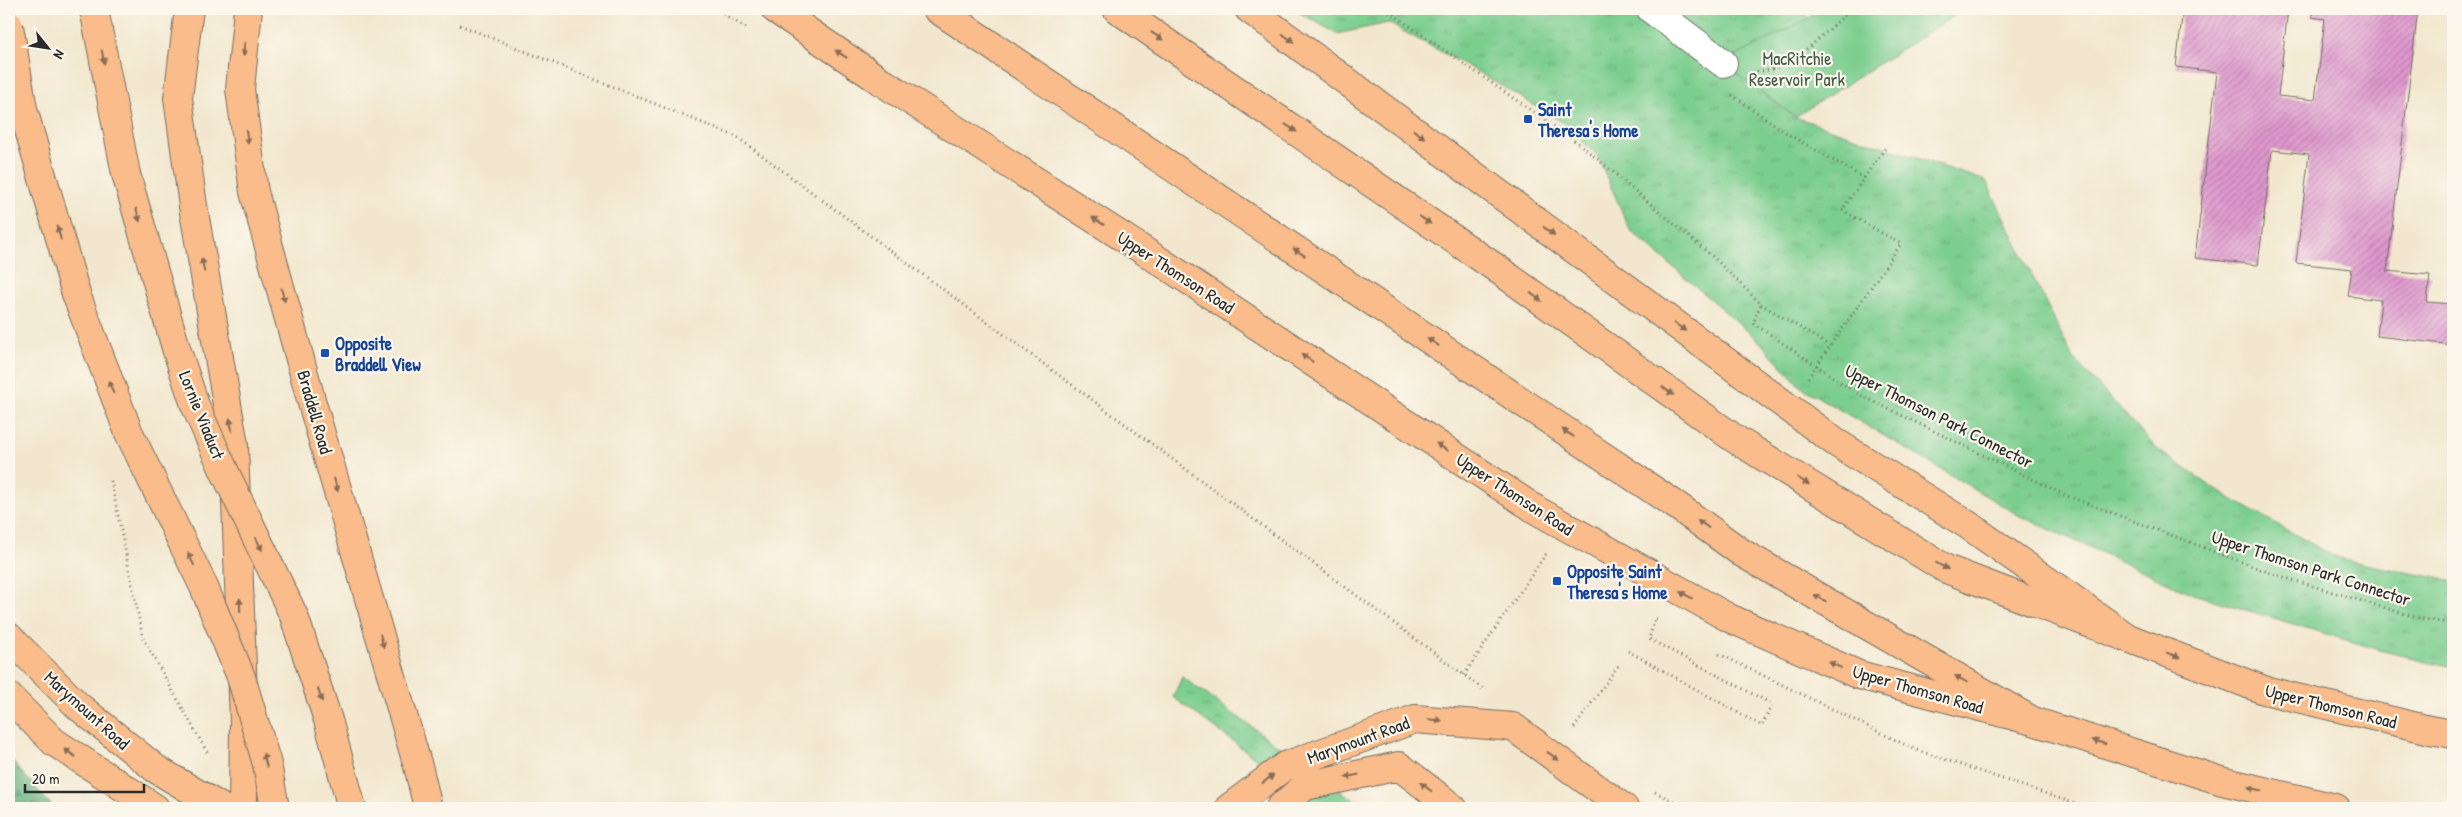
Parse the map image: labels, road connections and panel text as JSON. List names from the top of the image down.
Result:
{
  "streets": {
    "main road": [
      "Upper Thomson Road",
      "Braddell Road",
      "Lornie Viaduct",
      "Marymount Road"
    ],
    "path": ["Upper Thomson Park Connector"]
  },
  "parks": ["MacRitchie Reservoir Park"],
  "places": {
    "transit": ["Saint Theresa's Home", "Opposite Braddell View", "Opposite Saint Theresa's Home"]
  },
  "scale_bar": "20 m",
  "north": "bottom right"
}
